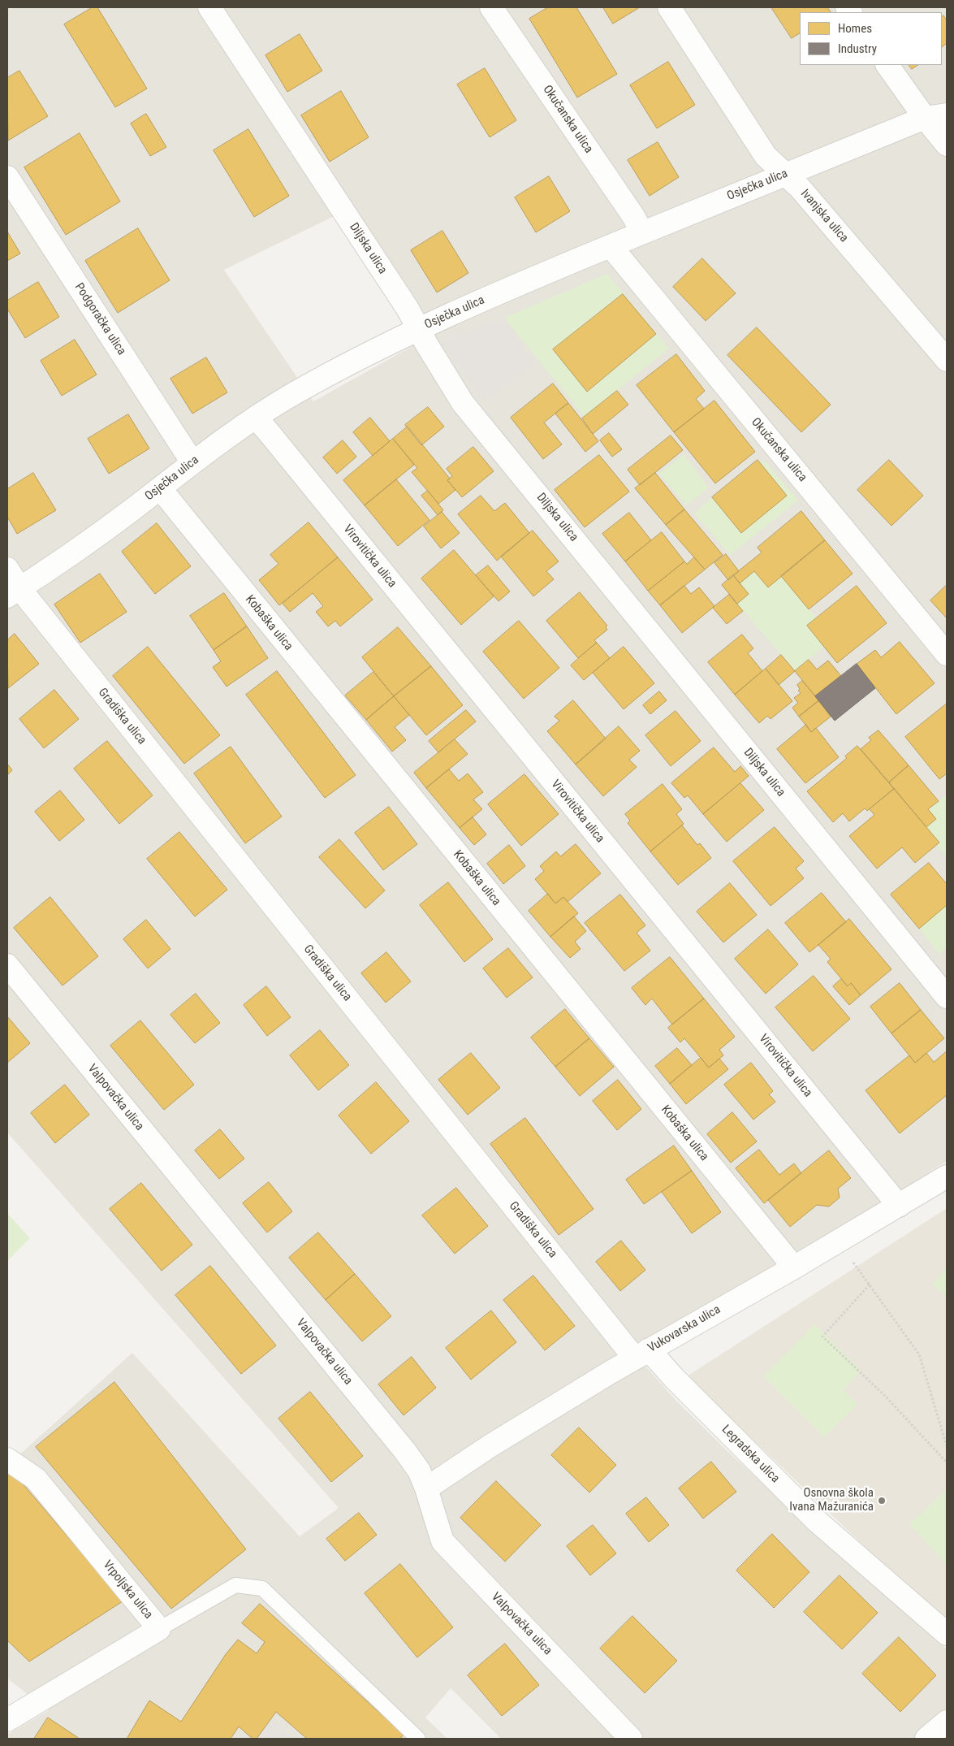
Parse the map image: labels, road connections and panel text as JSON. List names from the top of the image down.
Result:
{
  "streets": {
    "street": [
      "Okučanska ulica",
      "Osječka ulica",
      "Ivanjska ulica",
      "Diljska ulica",
      "Podgoračka ulica",
      "Virovitička ulica",
      "Kobaška ulica",
      "Gradiška ulica",
      "Valpovačka ulica",
      "Vukovarska ulica",
      "Legradska ulica",
      "Vrpoljska ulica"
    ]
  },
  "crossings": [
    ["Okučanska ulica", "Osječka ulica"],
    ["Osječka ulica", "Ivanjska ulica"],
    ["Osječka ulica", "Diljska ulica"],
    ["Osječka ulica", "Podgoračka ulica"],
    ["Osječka ulica", "Virovitička ulica"],
    ["Osječka ulica", "Kobaška ulica"],
    ["Osječka ulica", "Gradiška ulica"],
    ["Virovitička ulica", "Vukovarska ulica"],
    ["Kobaška ulica", "Vukovarska ulica"],
    ["Gradiška ulica", "Vukovarska ulica"],
    ["Gradiška ulica", "Legradska ulica"],
    ["Valpovačka ulica", "Vukovarska ulica"],
    ["Vukovarska ulica", "Legradska ulica"]
  ],
  "places": ["Osnovna škola Ivana Mažuranića"],
  "legend": ["Homes", "Industry"]
}
